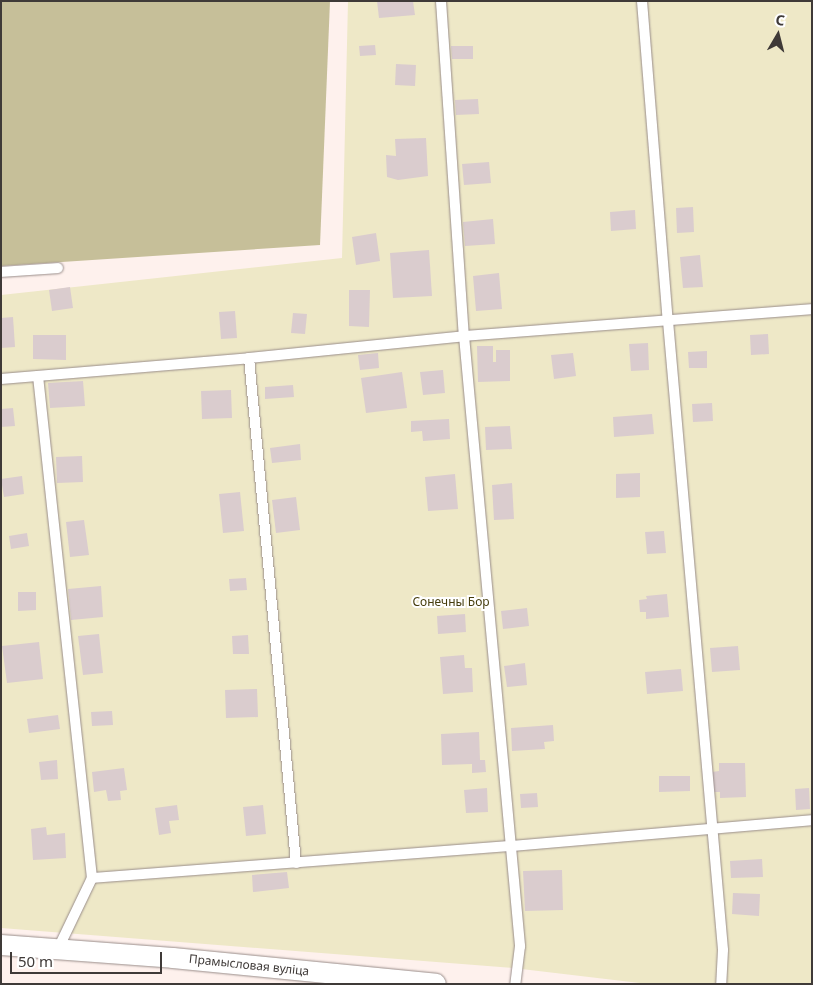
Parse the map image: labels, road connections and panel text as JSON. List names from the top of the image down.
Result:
{
  "streets": {
    "street": ["Прамысловая вуліца"]
  },
  "parks": ["Сонечны Бор"],
  "scale_bar": "50 m",
  "north": "top"
}
